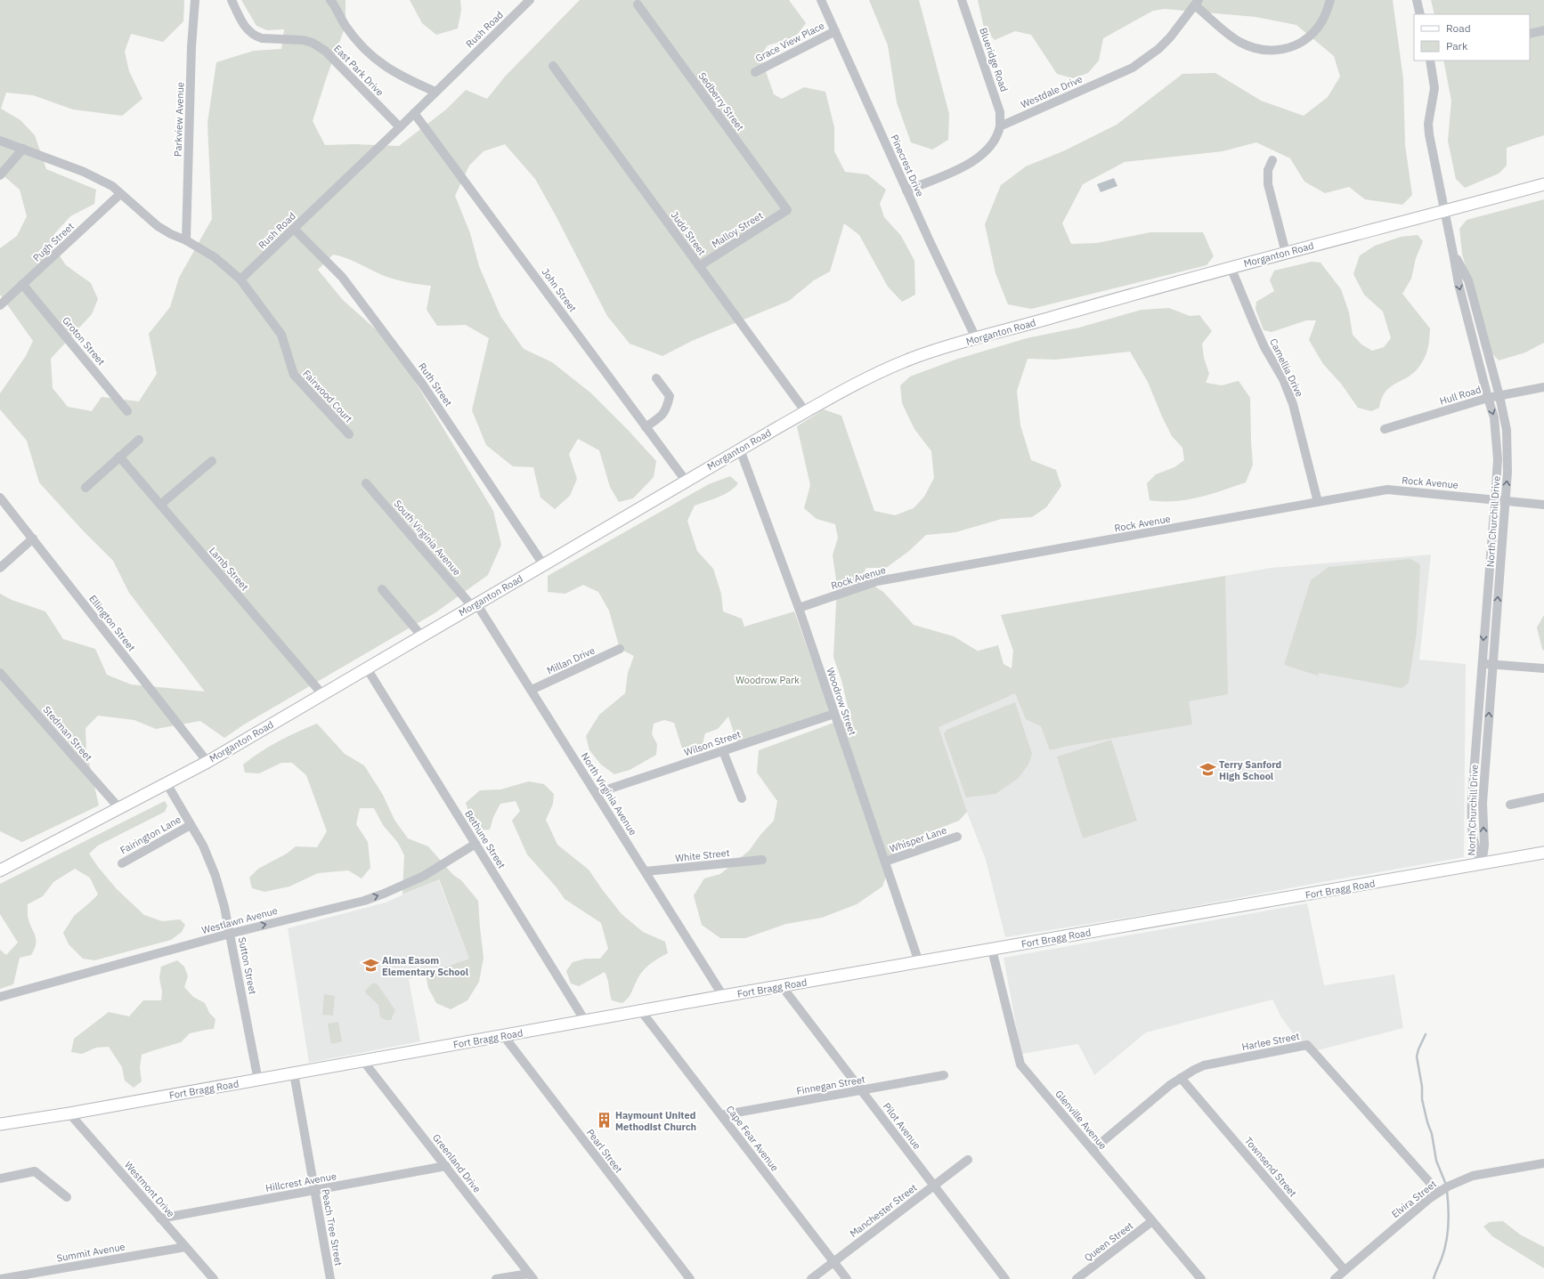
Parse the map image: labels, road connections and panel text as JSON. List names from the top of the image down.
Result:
{
  "streets": {
    "main road": ["Morganton Road", "Fort Bragg Road"],
    "street": [
      "Rush Road",
      "Grace View Place",
      "Blueridge Road",
      "East Park Drive",
      "Westdale Drive",
      "Sedberry Street",
      "Parkview Avenue",
      "Pinecrest Drive",
      "Malloy Street",
      "Judd Street",
      "Pugh Street",
      "John Street",
      "Groton Street",
      "Camellia Drive",
      "Ruth Street",
      "Hull Road",
      "Fairwood Court",
      "Rock Avenue",
      "North Churchill Drive",
      "South Virginia Avenue",
      "Lamb Street",
      "Ellington Street",
      "Millan Drive",
      "Woodrow Street",
      "Stedman Street",
      "Wilson Street",
      "North Virginia Avenue",
      "Fairington Lane",
      "Bethune Street",
      "Whisper Lane",
      "White Street",
      "Westlawn Avenue",
      "Sutton Street",
      "Harlee Street",
      "Finnegan Street",
      "Glenville Avenue",
      "Pilot Avenue",
      "Cape Fear Avenue",
      "Pearl Street",
      "Greenland Drive",
      "Townsend Street",
      "Hillcrest Avenue",
      "Westmont Drive",
      "Elvira Street",
      "Manchester Street",
      "Peach Tree Street",
      "Queen Street",
      "Summit Avenue"
    ]
  },
  "crossings": [
    ["Rush Road", "East Park Drive"],
    ["Rush Road", "John Street"],
    ["Rush Road", "Ruth Street"],
    ["Rush Road", "Fairwood Court"],
    ["Grace View Place", "Pinecrest Drive"],
    ["Blueridge Road", "Westdale Drive"],
    ["Sedberry Street", "Malloy Street"],
    ["Pinecrest Drive", "Morganton Road"],
    ["Malloy Street", "Judd Street"],
    ["Judd Street", "Morganton Road"],
    ["Pugh Street", "Groton Street"],
    ["Morganton Road", "John Street"],
    ["Morganton Road", "Camellia Drive"],
    ["Morganton Road", "Ruth Street"],
    ["Morganton Road", "North Churchill Drive"],
    ["Morganton Road", "South Virginia Avenue"],
    ["Morganton Road", "Lamb Street"],
    ["Morganton Road", "Ellington Street"],
    ["Morganton Road", "Woodrow Street"],
    ["Morganton Road", "Stedman Street"],
    ["Morganton Road", "North Virginia Avenue"],
    ["Morganton Road", "Bethune Street"],
    ["Morganton Road", "Sutton Street"],
    ["Camellia Drive", "Rock Avenue"],
    ["Hull Road", "North Churchill Drive"],
    ["Rock Avenue", "North Churchill Drive"],
    ["Rock Avenue", "Woodrow Street"],
    ["North Churchill Drive", "Fort Bragg Road"],
    ["South Virginia Avenue", "North Virginia Avenue"],
    ["Millan Drive", "North Virginia Avenue"],
    ["Woodrow Street", "Wilson Street"],
    ["Woodrow Street", "Whisper Lane"],
    ["Woodrow Street", "Fort Bragg Road"],
    ["Wilson Street", "North Virginia Avenue"],
    ["North Virginia Avenue", "White Street"],
    ["North Virginia Avenue", "Fort Bragg Road"],
    ["Fairington Lane", "Sutton Street"],
    ["Bethune Street", "Fort Bragg Road"],
    ["Bethune Street", "Westlawn Avenue"],
    ["Fort Bragg Road", "Sutton Street"],
    ["Fort Bragg Road", "Glenville Avenue"],
    ["Fort Bragg Road", "Pilot Avenue"],
    ["Fort Bragg Road", "Cape Fear Avenue"],
    ["Fort Bragg Road", "Pearl Street"],
    ["Fort Bragg Road", "Greenland Drive"],
    ["Fort Bragg Road", "Westmont Drive"],
    ["Fort Bragg Road", "Peach Tree Street"],
    ["Westlawn Avenue", "Sutton Street"],
    ["Harlee Street", "Glenville Avenue"],
    ["Harlee Street", "Townsend Street"],
    ["Harlee Street", "Elvira Street"],
    ["Finnegan Street", "Pilot Avenue"],
    ["Finnegan Street", "Cape Fear Avenue"],
    ["Glenville Avenue", "Queen Street"],
    ["Pilot Avenue", "Manchester Street"],
    ["Cape Fear Avenue", "Manchester Street"],
    ["Greenland Drive", "Hillcrest Avenue"],
    ["Townsend Street", "Elvira Street"],
    ["Hillcrest Avenue", "Westmont Drive"],
    ["Hillcrest Avenue", "Peach Tree Street"],
    ["Westmont Drive", "Summit Avenue"]
  ],
  "one_way": ["Westlawn Avenue"],
  "parks": ["Woodrow Park"],
  "places": {
    "school or university": ["Terry Sanford High School", "Alma Easom Elementary School"],
    "building": ["Haymount United Methodist Church"]
  },
  "legend": ["Road", "Park"]
}
